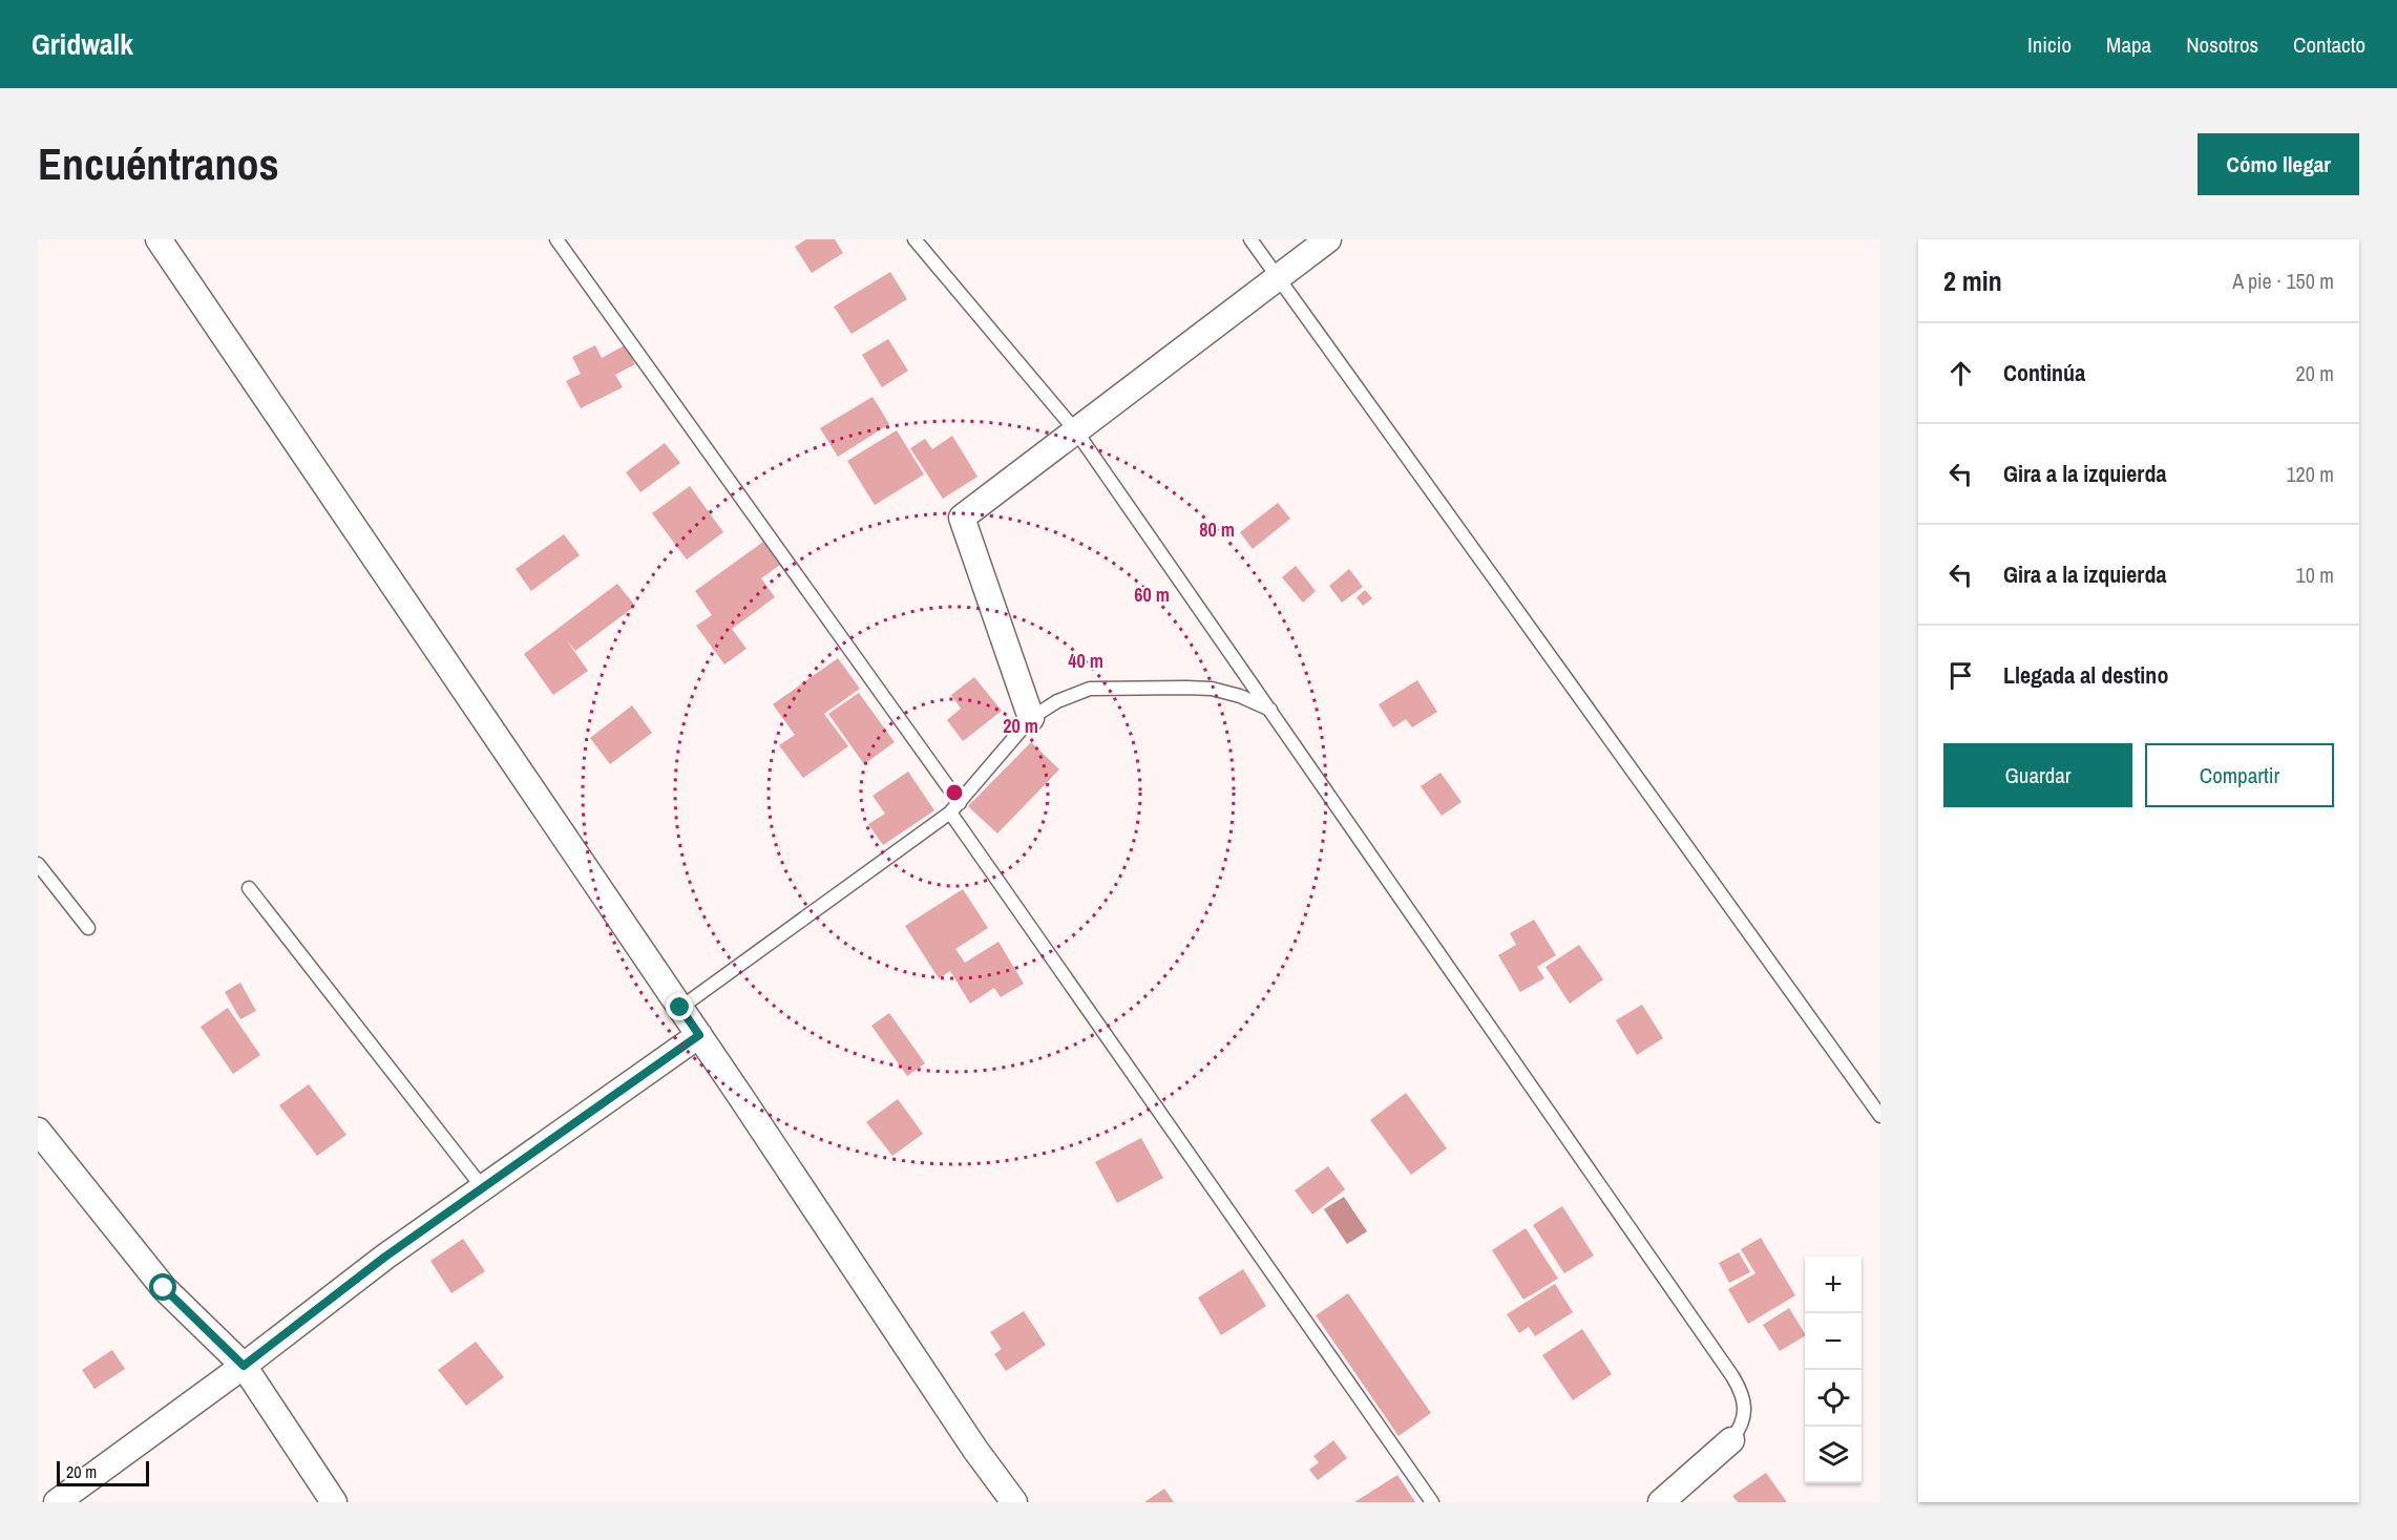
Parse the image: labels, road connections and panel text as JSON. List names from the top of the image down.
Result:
{
  "scale_bar": "20 m",
  "page": {
    "header": "Gridwalk",
    "nav": [
      "Inicio",
      "Mapa",
      "Nosotros",
      "Contacto"
    ],
    "buttons": [
      "Cómo llegar",
      ["Guardar", "Compartir"]
    ],
    "title": "Encuéntranos",
    "heading": ["2 min", "A pie · 150 m"],
    "list": [
      ["Continúa", "20 m"],
      ["Gira a la izquierda", "120 m"],
      ["Gira a la izquierda", "10 m"],
      "Llegada al destino"
    ],
    "map_buttons": ["+", "−"],
    "scale": "20 m"
  },
  "rings": [
    "80 m",
    "60 m",
    "40 m",
    "20 m"
  ]
}
